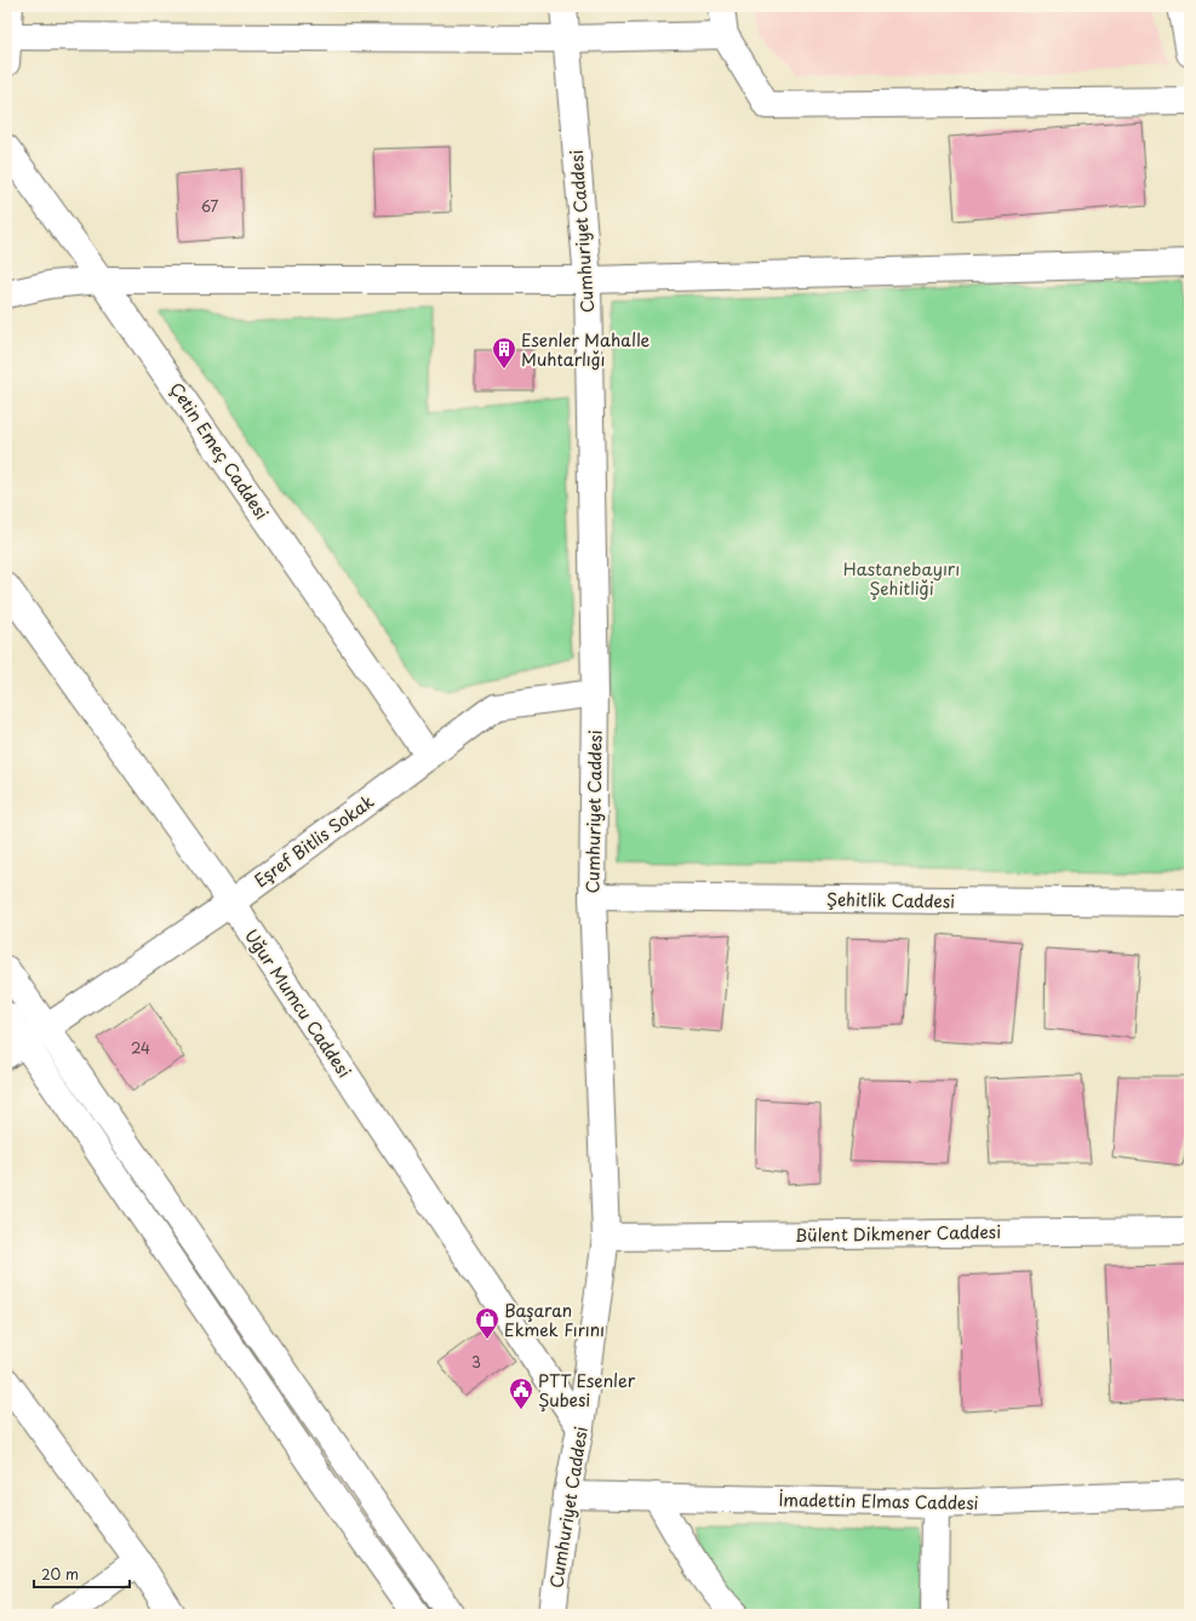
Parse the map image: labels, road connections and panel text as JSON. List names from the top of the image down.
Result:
{
  "streets": {
    "street": [
      "Cumhuriyet Caddesi",
      "Çetin Emeç Caddesi",
      "Eşref Bitlis Sokak",
      "Şehitlik Caddesi",
      "Uğur Mumcu Caddesi",
      "Bülent Dikmener Caddesi",
      "İmadettin Elmas Caddesi"
    ]
  },
  "crossings": [
    ["Cumhuriyet Caddesi", "Eşref Bitlis Sokak"],
    ["Cumhuriyet Caddesi", "Şehitlik Caddesi"],
    ["Cumhuriyet Caddesi", "Uğur Mumcu Caddesi"],
    ["Cumhuriyet Caddesi", "Bülent Dikmener Caddesi"],
    ["Cumhuriyet Caddesi", "İmadettin Elmas Caddesi"],
    ["Çetin Emeç Caddesi", "Eşref Bitlis Sokak"],
    ["Eşref Bitlis Sokak", "Uğur Mumcu Caddesi"]
  ],
  "parks": ["Hastanebayırı Şehitliği"],
  "places": {
    "building": ["Esenler Mahalle Muhtarlığı"],
    "shop": ["Başaran Ekmek Fırını"],
    "public building": ["PTT Esenler Şubesi"]
  },
  "house_numbers": ["67", "24", "3"],
  "scale_bar": "20 m"
}
